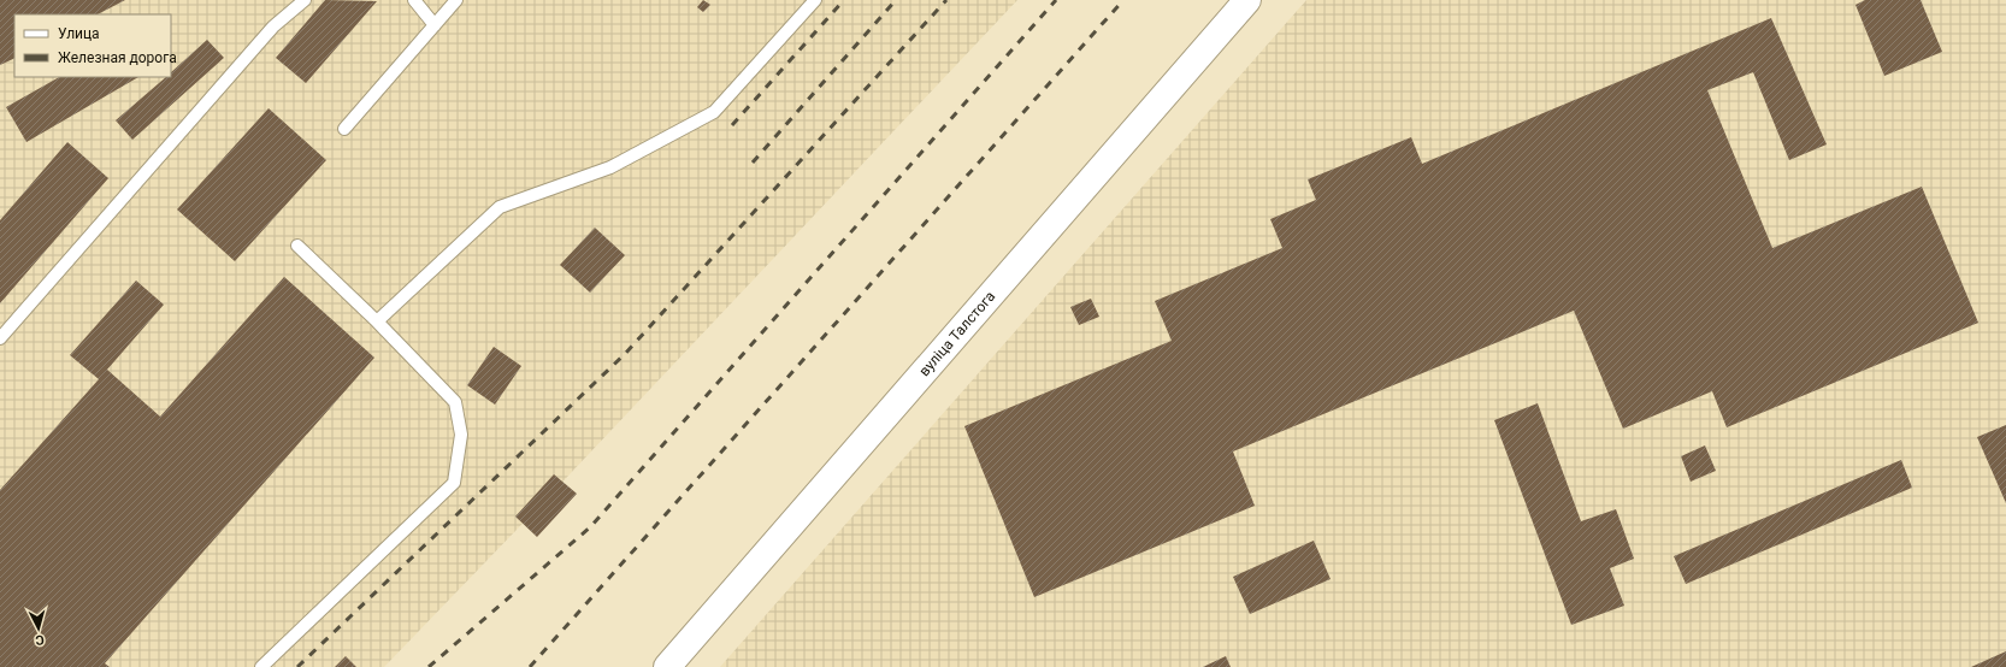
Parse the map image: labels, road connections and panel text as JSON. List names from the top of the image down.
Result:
{
  "streets": {
    "main road": ["вуліца Талстога"]
  },
  "legend": ["Улица", "Железная дорога"],
  "north": "bottom"
}
